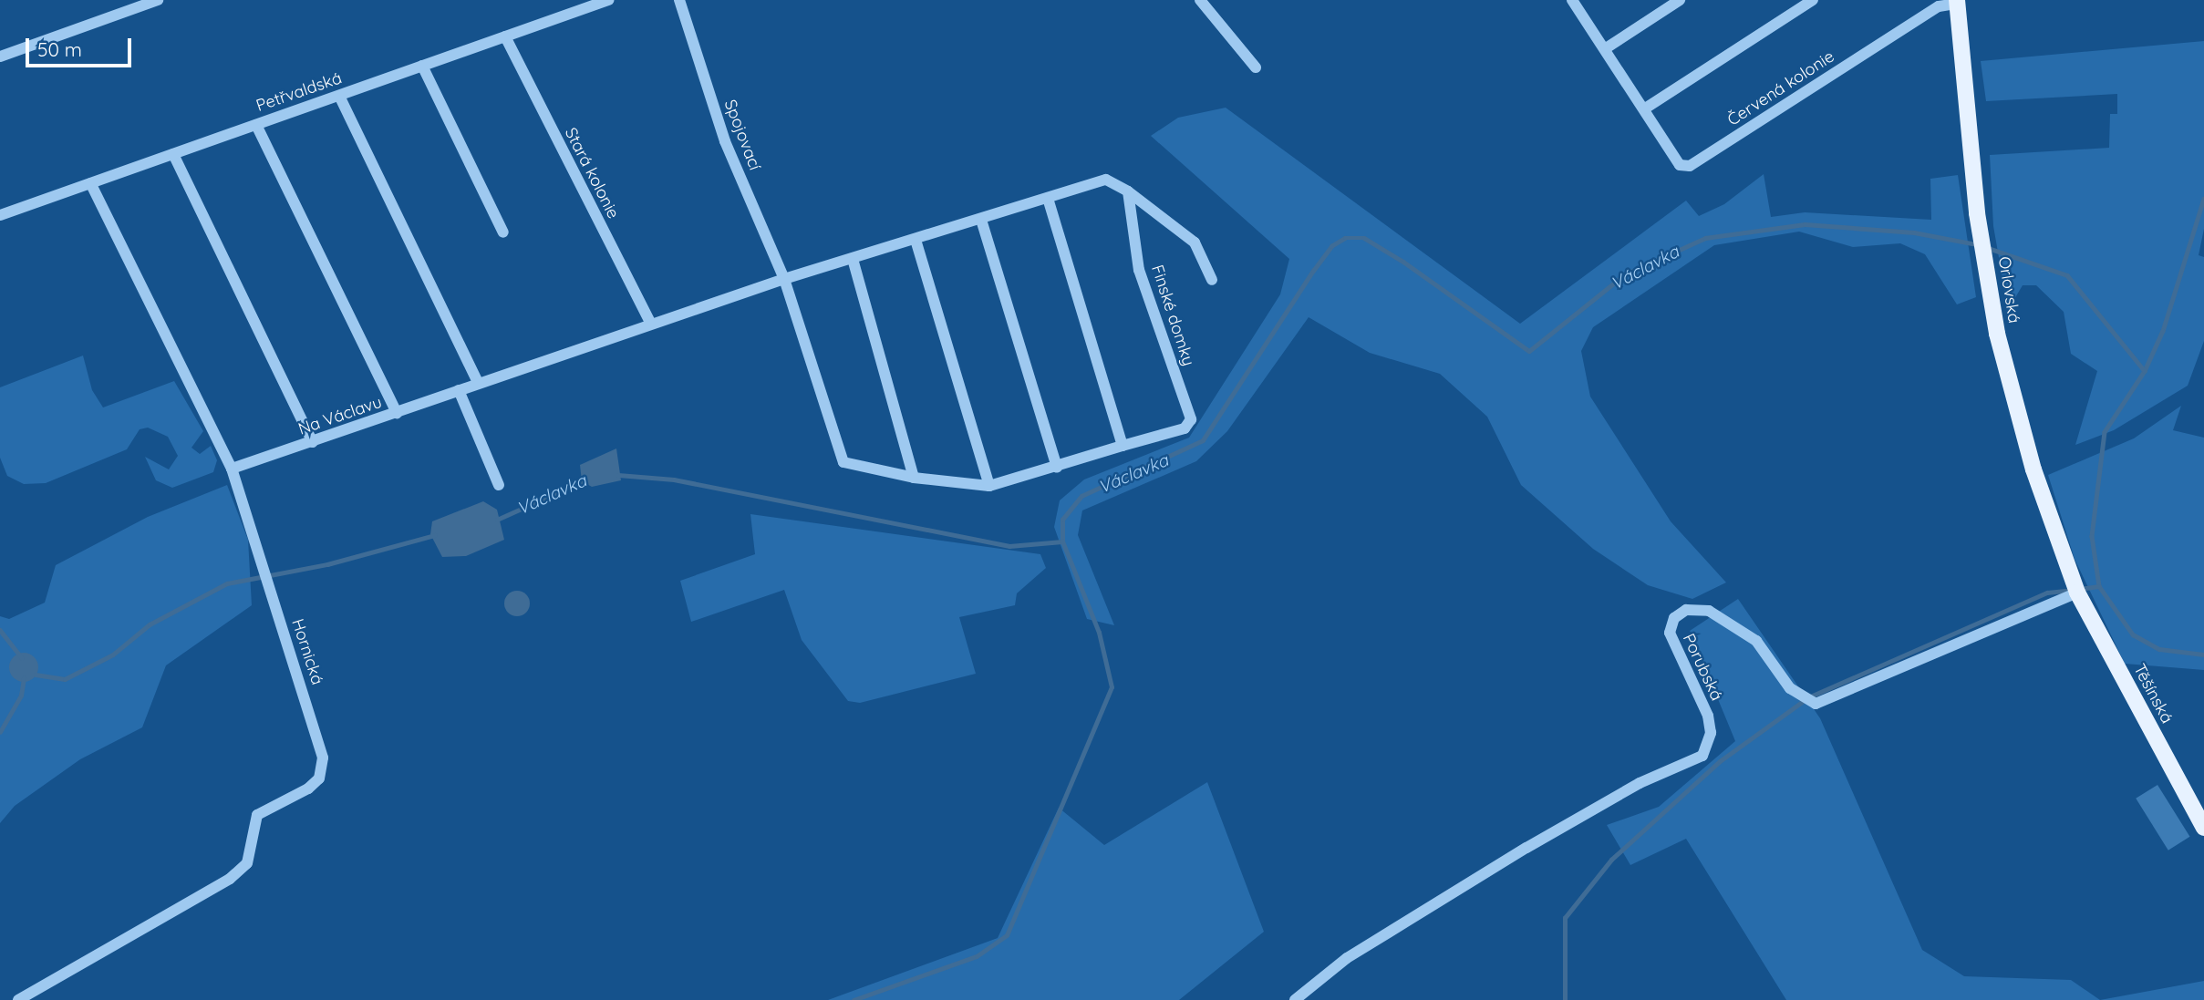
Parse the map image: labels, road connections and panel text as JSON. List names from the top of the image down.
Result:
{
  "streets": {
    "main road": ["Orlovská", "Těšínská"],
    "street": [
      "Červená kolonie",
      "Petřvaldská",
      "Spojovací",
      "Stará kolonie",
      "Finské domky",
      "Na Václavu",
      "Hornická",
      "Porubská"
    ]
  },
  "crossings": [
    ["Červená kolonie", "Orlovská"],
    ["Petřvaldská", "Stará kolonie"],
    ["Petřvaldská", "Hornická"],
    ["Spojovací", "Finské domky"],
    ["Stará kolonie", "Na Václavu"],
    ["Orlovská", "Těšínská"],
    ["Na Václavu", "Hornická"],
    ["Porubská", "Těšínská"]
  ],
  "water": ["Václavka"],
  "scale_bar": "50 m"
}
